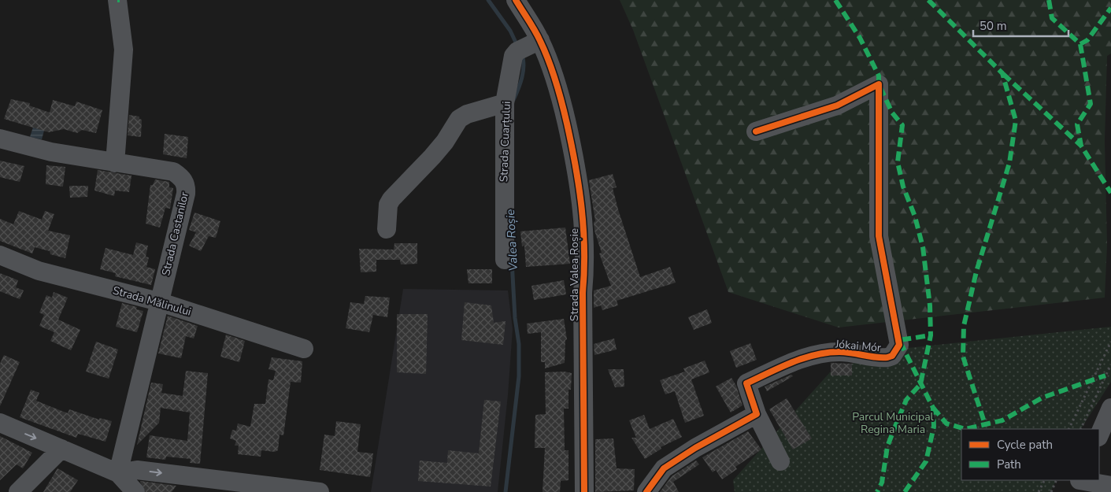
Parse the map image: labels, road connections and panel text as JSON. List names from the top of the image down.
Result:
{
  "streets": {
    "street": [
      "Strada Cuarțului",
      "Strada Castanilor",
      "Strada Valea Roșie",
      "Strada Mălinului",
      "Jókai Mór"
    ]
  },
  "crossings": [
    ["Strada Cuarțului", "Strada Valea Roșie"],
    ["Strada Castanilor", "Strada Mălinului"]
  ],
  "water": ["Valea Roșie"],
  "parks": ["Parcul Municipal Regina Maria"],
  "legend": ["Cycle path", "Path"],
  "scale_bar": "50 m"
}
